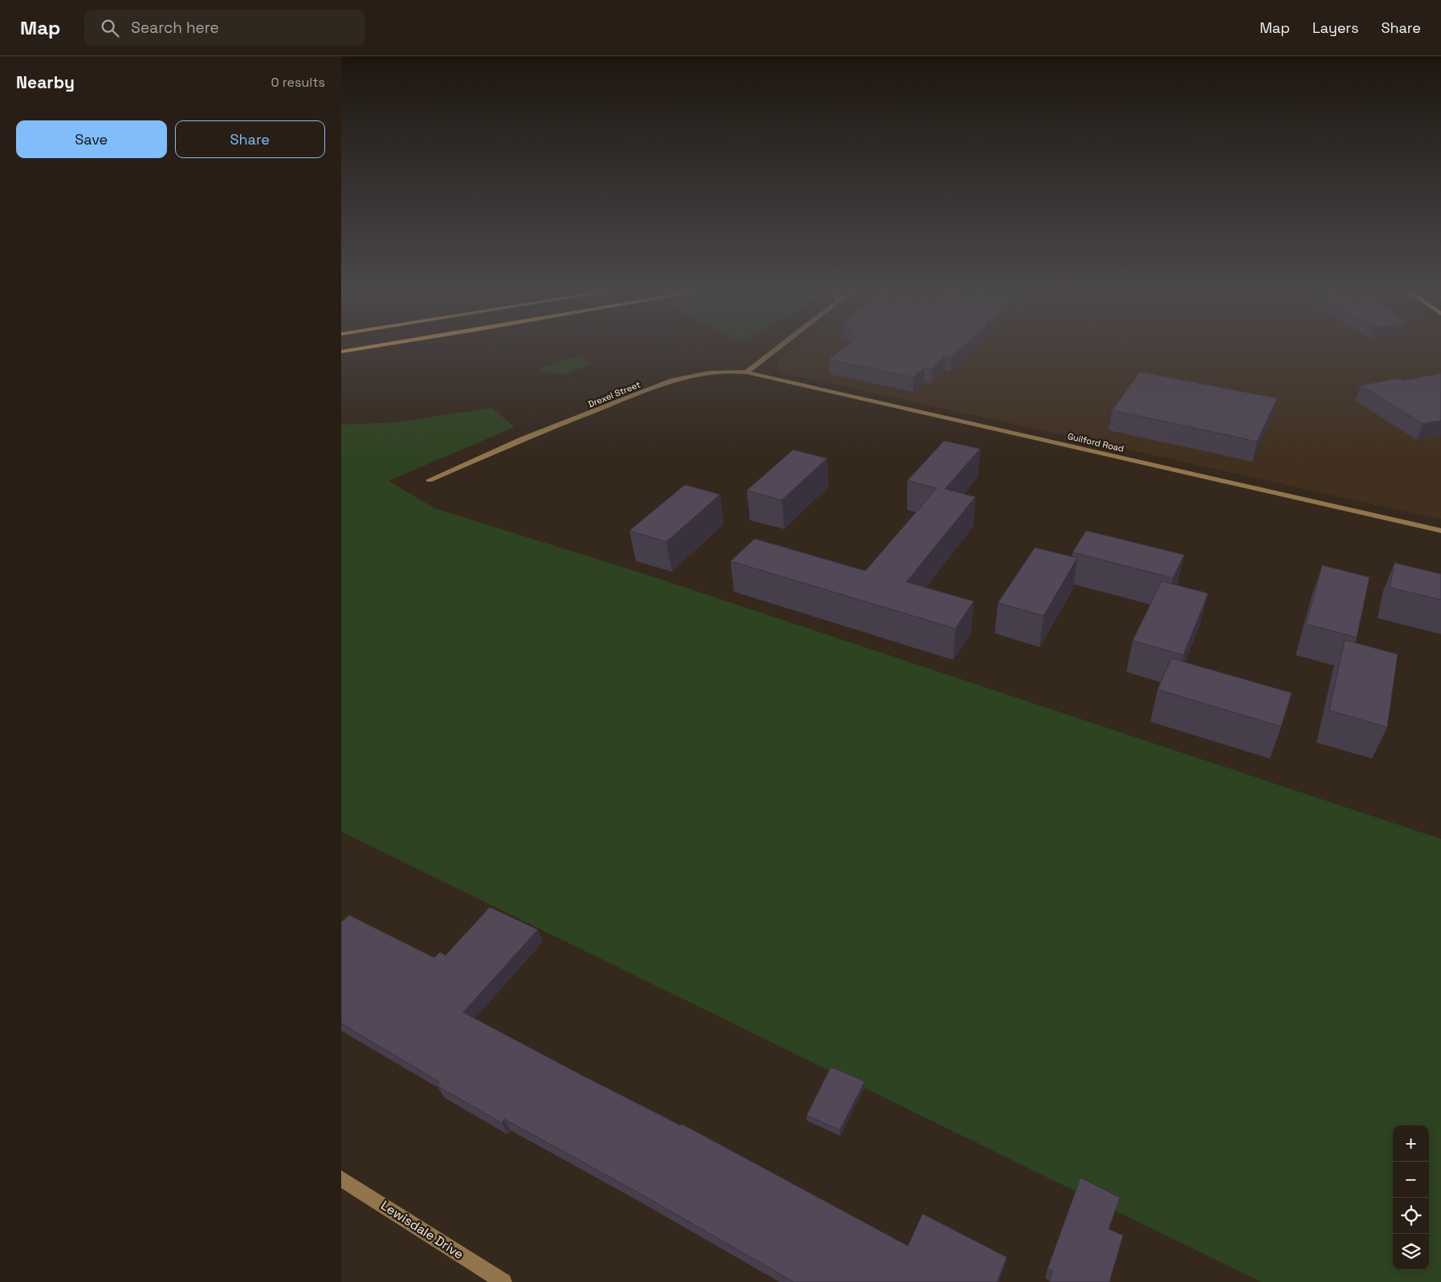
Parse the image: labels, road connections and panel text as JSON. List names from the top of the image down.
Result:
{
  "streets": {
    "street": ["Drexel Street", "Guilford Road", "Lewisdale Drive"]
  },
  "crossings": [
    ["Drexel Street", "Guilford Road"]
  ],
  "page": {
    "header": "Map",
    "search": "Search here",
    "nav": ["Map", "Layers", "Share"],
    "heading": ["Nearby", "0 results"],
    "buttons": ["Save", "Share"],
    "map_buttons": ["+", "−"]
  }
}
